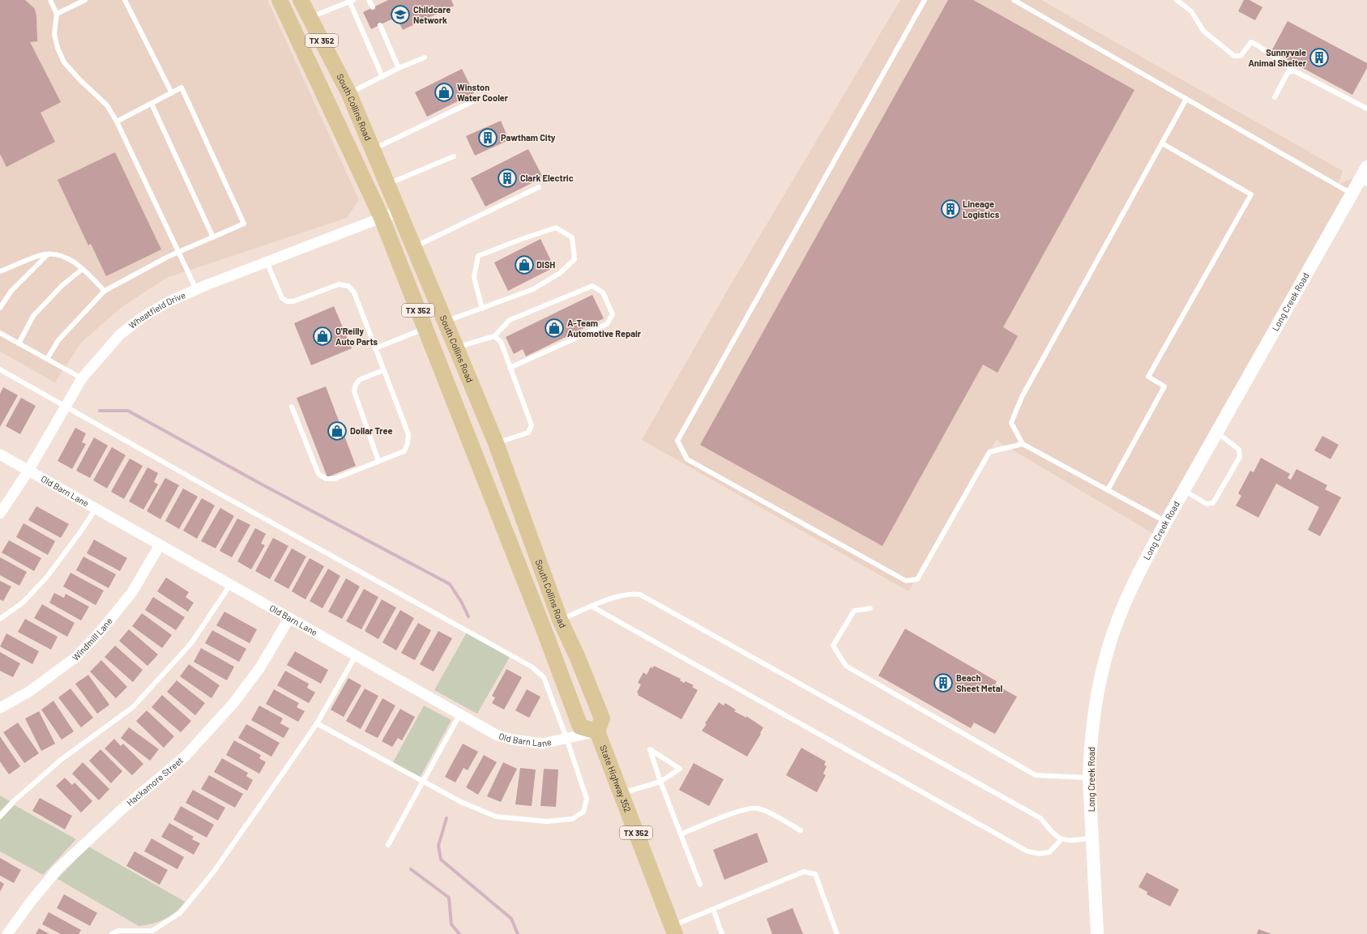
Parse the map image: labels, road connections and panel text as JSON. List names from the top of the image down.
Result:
{
  "streets": {
    "main road": ["TX 352", "South Collins Road", "State Highway 352"],
    "street": [
      "Long Creek Road",
      "Wheatfield Drive",
      "Old Barn Lane",
      "Windmill Lane",
      "Hackamore Street"
    ]
  },
  "crossings": [
    ["TX 352", "South Collins Road"],
    ["TX 352", "Wheatfield Drive"],
    ["TX 352", "Old Barn Lane"],
    ["TX 352", "State Highway 352"],
    ["South Collins Road", "Wheatfield Drive"],
    ["Wheatfield Drive", "Old Barn Lane"],
    ["Old Barn Lane", "Windmill Lane"],
    ["Old Barn Lane", "State Highway 352"],
    ["Old Barn Lane", "Hackamore Street"]
  ],
  "places": {
    "school or university": ["Childcare Network"],
    "building": [
      "Sunnyvale Animal Shelter",
      "Pawtham City",
      "Clark Electric",
      "Lineage Logistics",
      "Beach Sheet Metal"
    ],
    "shop": [
      "Winston Water Cooler",
      "DISH",
      "A-Team Automotive Repair",
      "O'Reilly Auto Parts",
      "Dollar Tree"
    ]
  }
}
